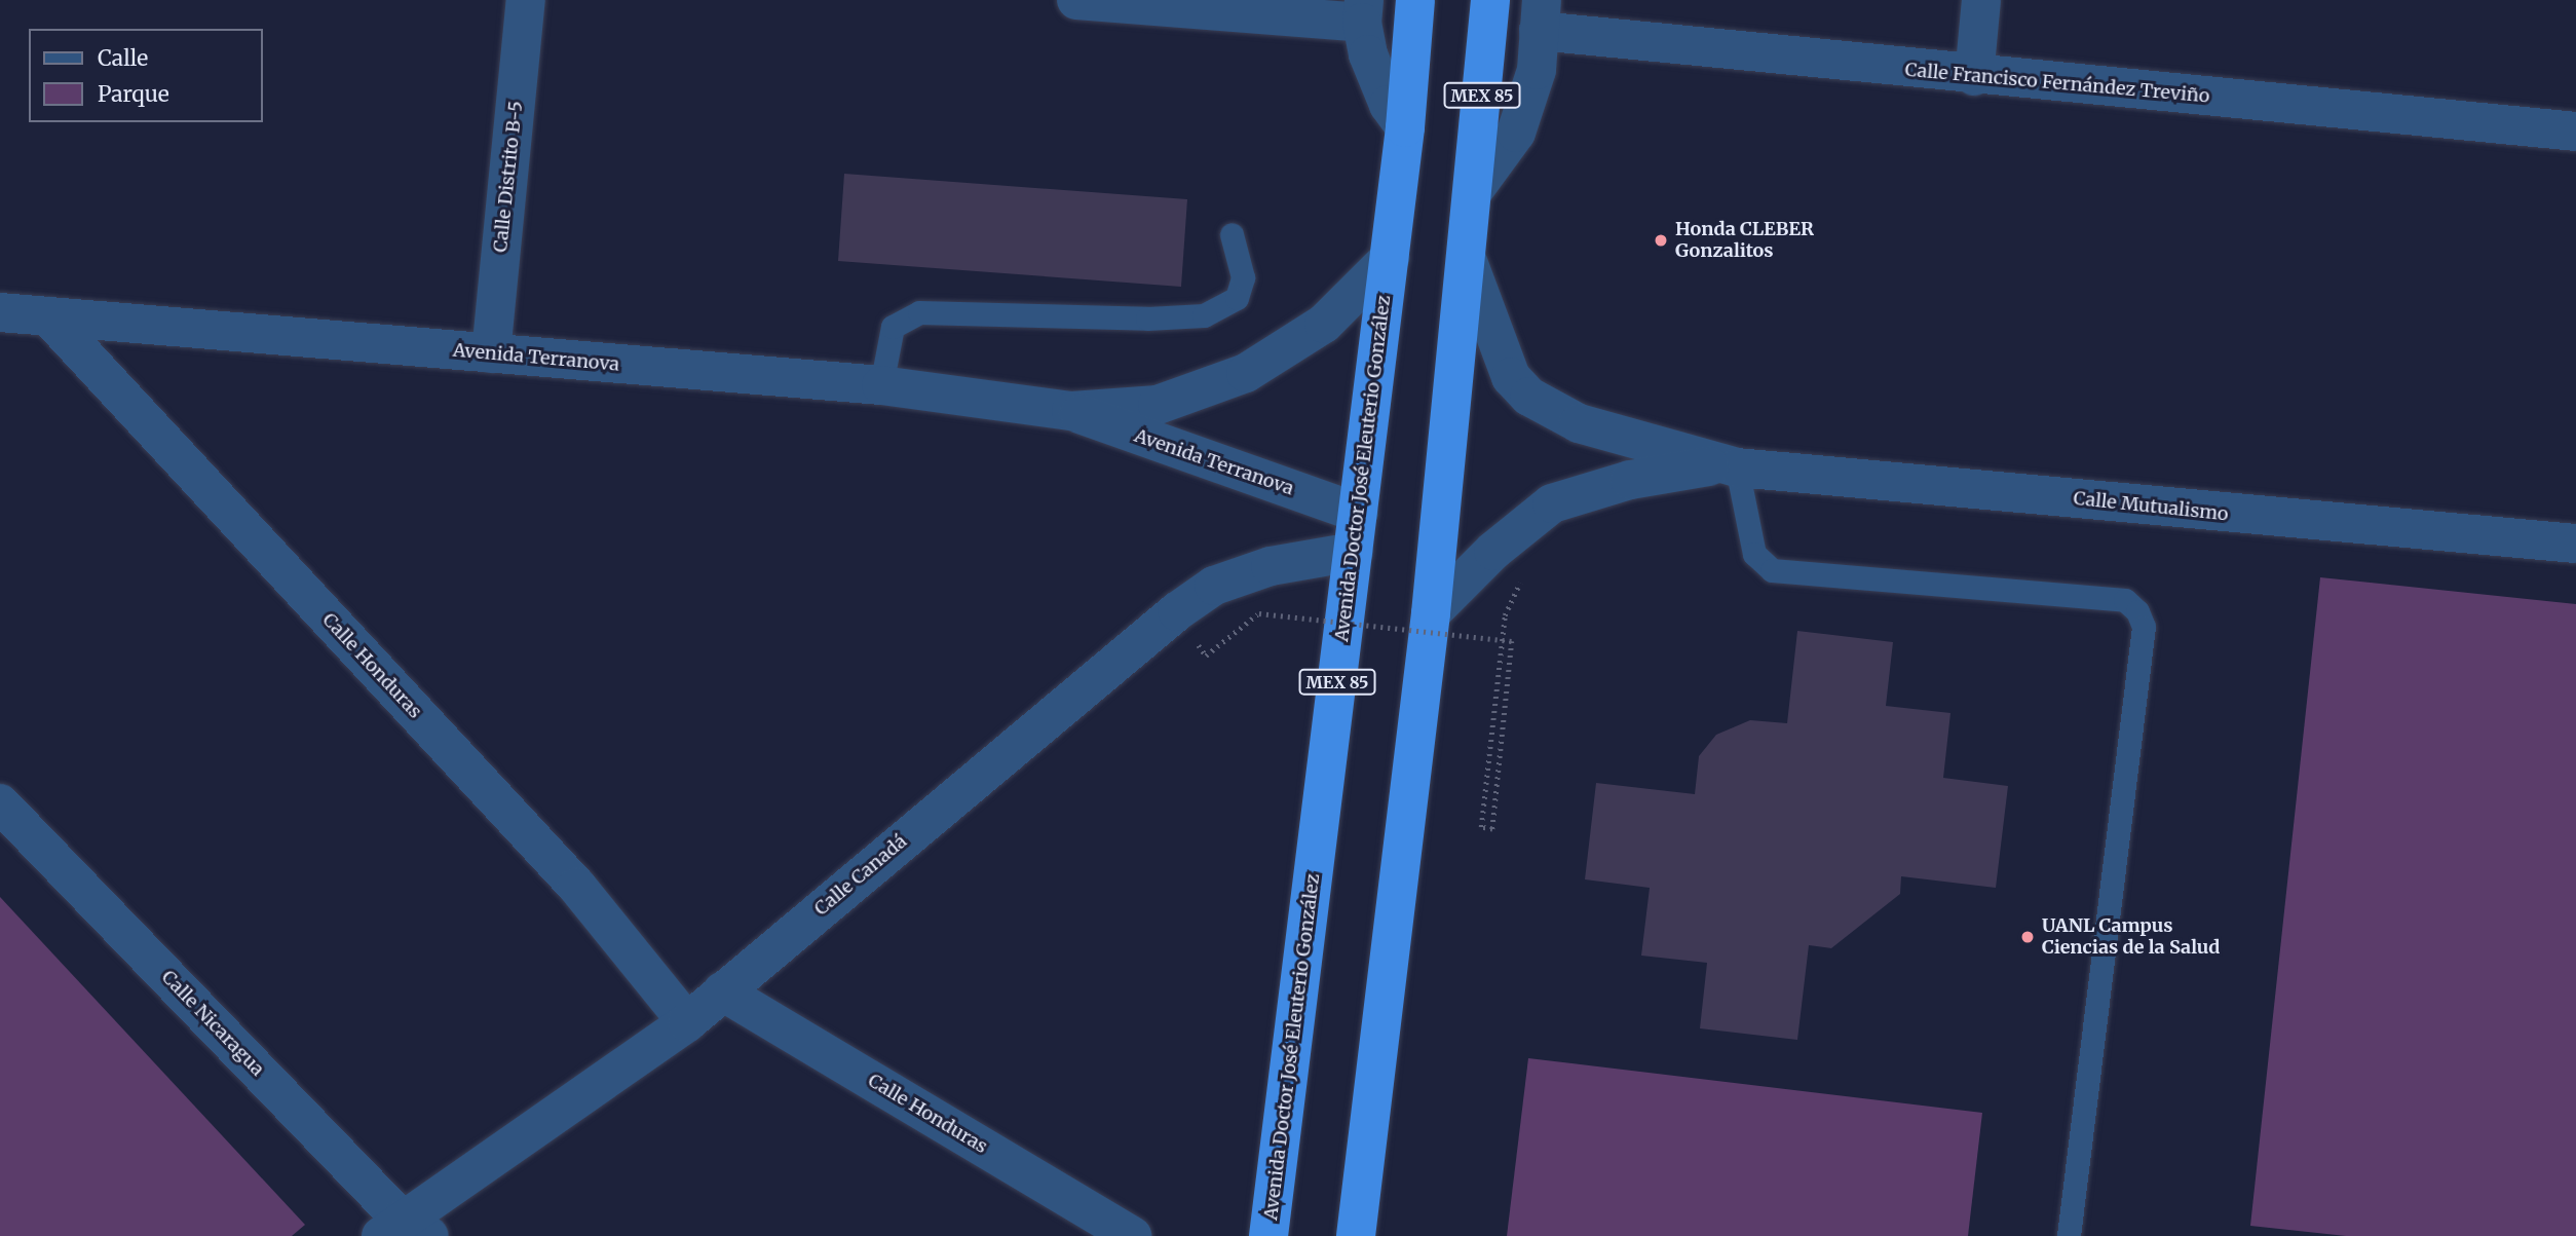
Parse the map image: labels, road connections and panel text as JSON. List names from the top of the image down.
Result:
{
  "streets": {
    "highway": ["MEX 85", "Avenida Doctor José Eleuterio González"],
    "street": [
      "Calle Francisco Fernández Treviño",
      "Calle Distrito B-5",
      "Avenida Terranova",
      "Calle Mutualismo",
      "Calle Honduras",
      "Calle Canadá",
      "Calle Nicaragua"
    ]
  },
  "crossings": [
    ["MEX 85", "Calle Mutualismo"],
    ["Calle Distrito B-5", "Avenida Terranova"],
    ["Avenida Terranova", "Avenida Doctor José Eleuterio González"],
    ["Avenida Terranova", "Calle Honduras"],
    ["Avenida Doctor José Eleuterio González", "Calle Canadá"],
    ["Calle Honduras", "Calle Canadá"],
    ["Calle Canadá", "Calle Nicaragua"]
  ],
  "places": ["Honda CLEBER Gonzalitos", "UANL Campus Ciencias de la Salud"],
  "legend": ["Calle", "Parque"]
}
